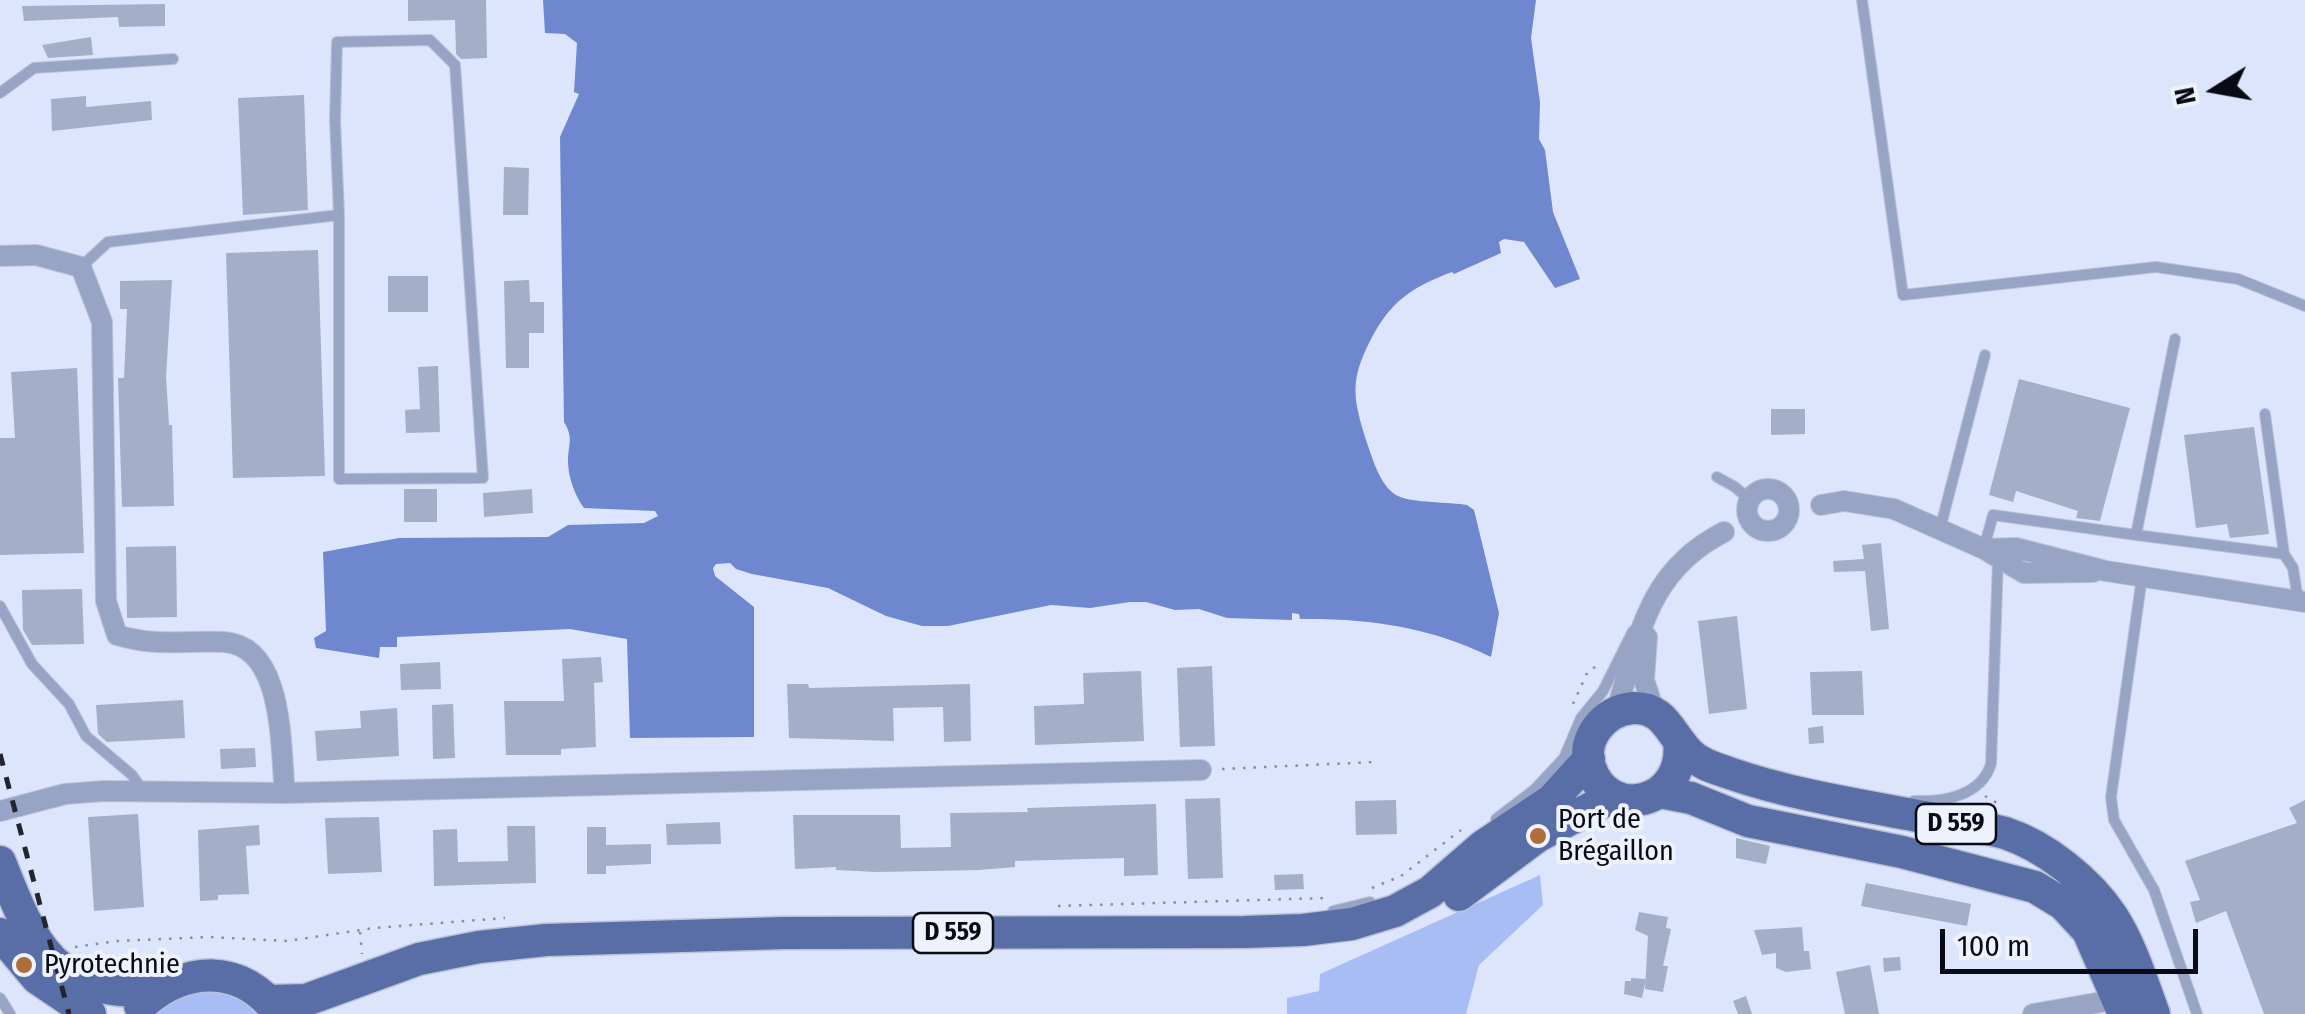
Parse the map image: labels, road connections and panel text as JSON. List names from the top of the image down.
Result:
{
  "streets": {
    "main road": ["D 559"]
  },
  "places": ["Port de Brégaillon", "Pyrotechnie"],
  "scale_bar": "100 m",
  "north": "left"
}
